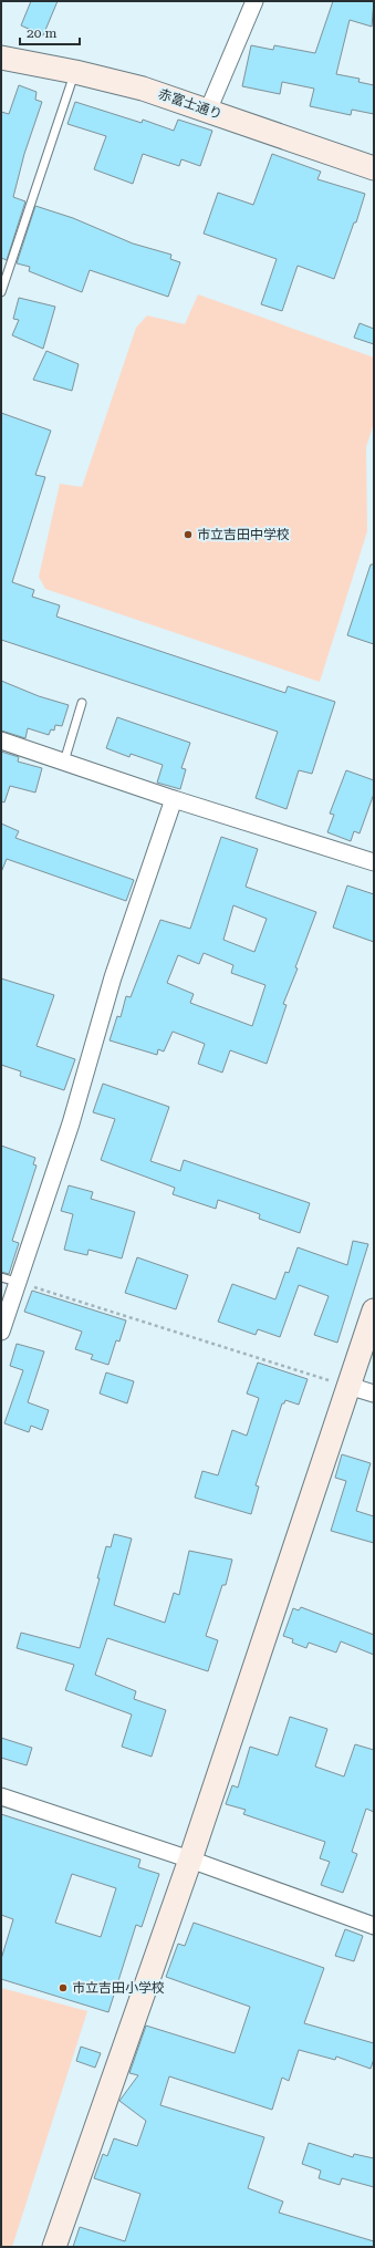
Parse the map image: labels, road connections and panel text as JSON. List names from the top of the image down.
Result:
{
  "streets": {
    "street": ["赤富士通り"]
  },
  "places": ["市立吉田中学校", "市立吉田小学校"],
  "scale_bar": "20 m"
}
